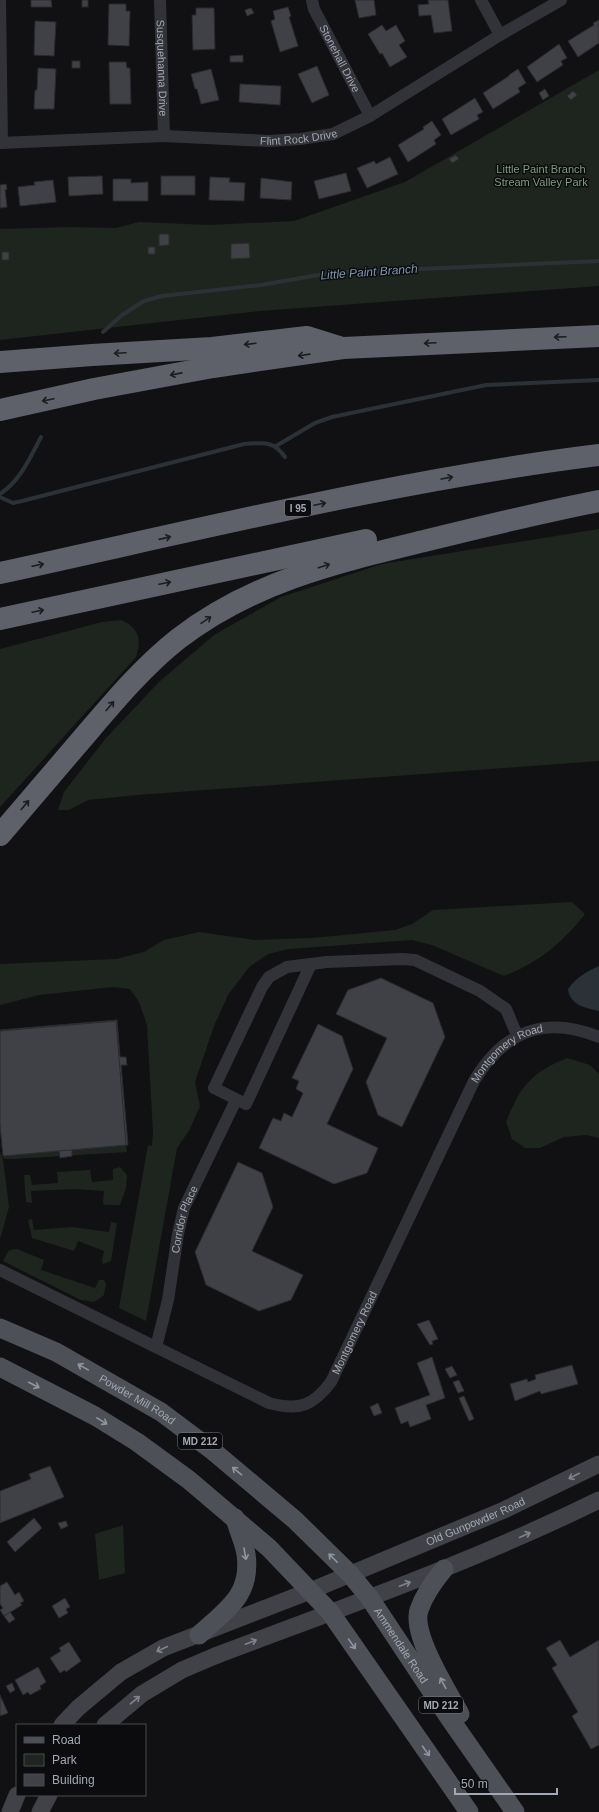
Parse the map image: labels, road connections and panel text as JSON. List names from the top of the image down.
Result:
{
  "streets": {
    "highway": ["I 95"],
    "main road": [
      "Powder Mill Road",
      "MD 212",
      "Old Gunpowder Road",
      "Ammendale Road"
    ],
    "street": [
      "Stonehall Drive",
      "Susquehanna Drive",
      "Flint Rock Drive",
      "Montgomery Road",
      "Corridor Place"
    ]
  },
  "crossings": [
    ["Stonehall Drive", "Flint Rock Drive"],
    ["Susquehanna Drive", "Flint Rock Drive"],
    ["Montgomery Road", "Corridor Place"],
    ["Powder Mill Road", "Old Gunpowder Road"],
    ["Powder Mill Road", "Ammendale Road"]
  ],
  "water": ["Little Paint Branch"],
  "parks": ["Little Paint Branch Stream Valley Park"],
  "legend": ["Road", "Park", "Building"],
  "scale_bar": "50 m"
}
